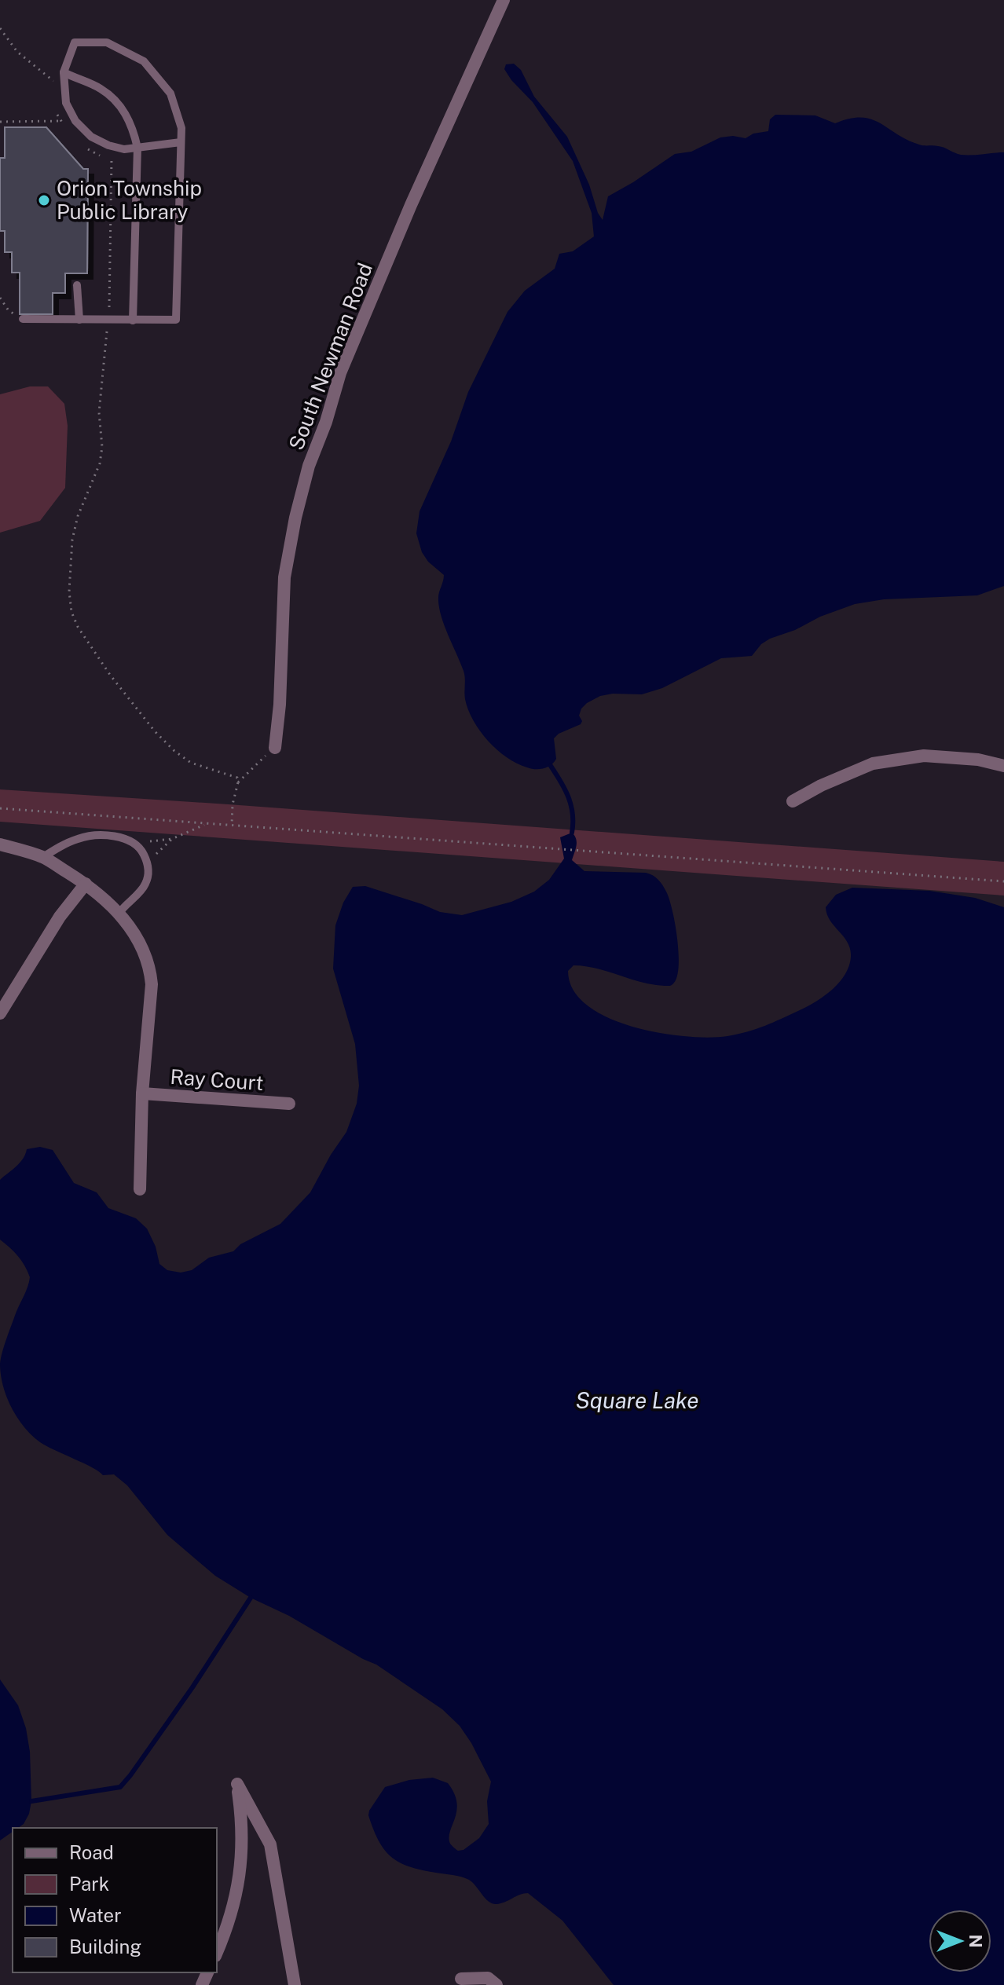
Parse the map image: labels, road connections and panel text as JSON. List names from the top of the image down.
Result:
{
  "streets": {
    "street": ["South Newman Road", "Ray Court"]
  },
  "water": ["Square Lake"],
  "places": ["Orion Township Public Library"],
  "legend": [
    "Road",
    "Park",
    "Water",
    "Building"
  ],
  "north": "right"
}
